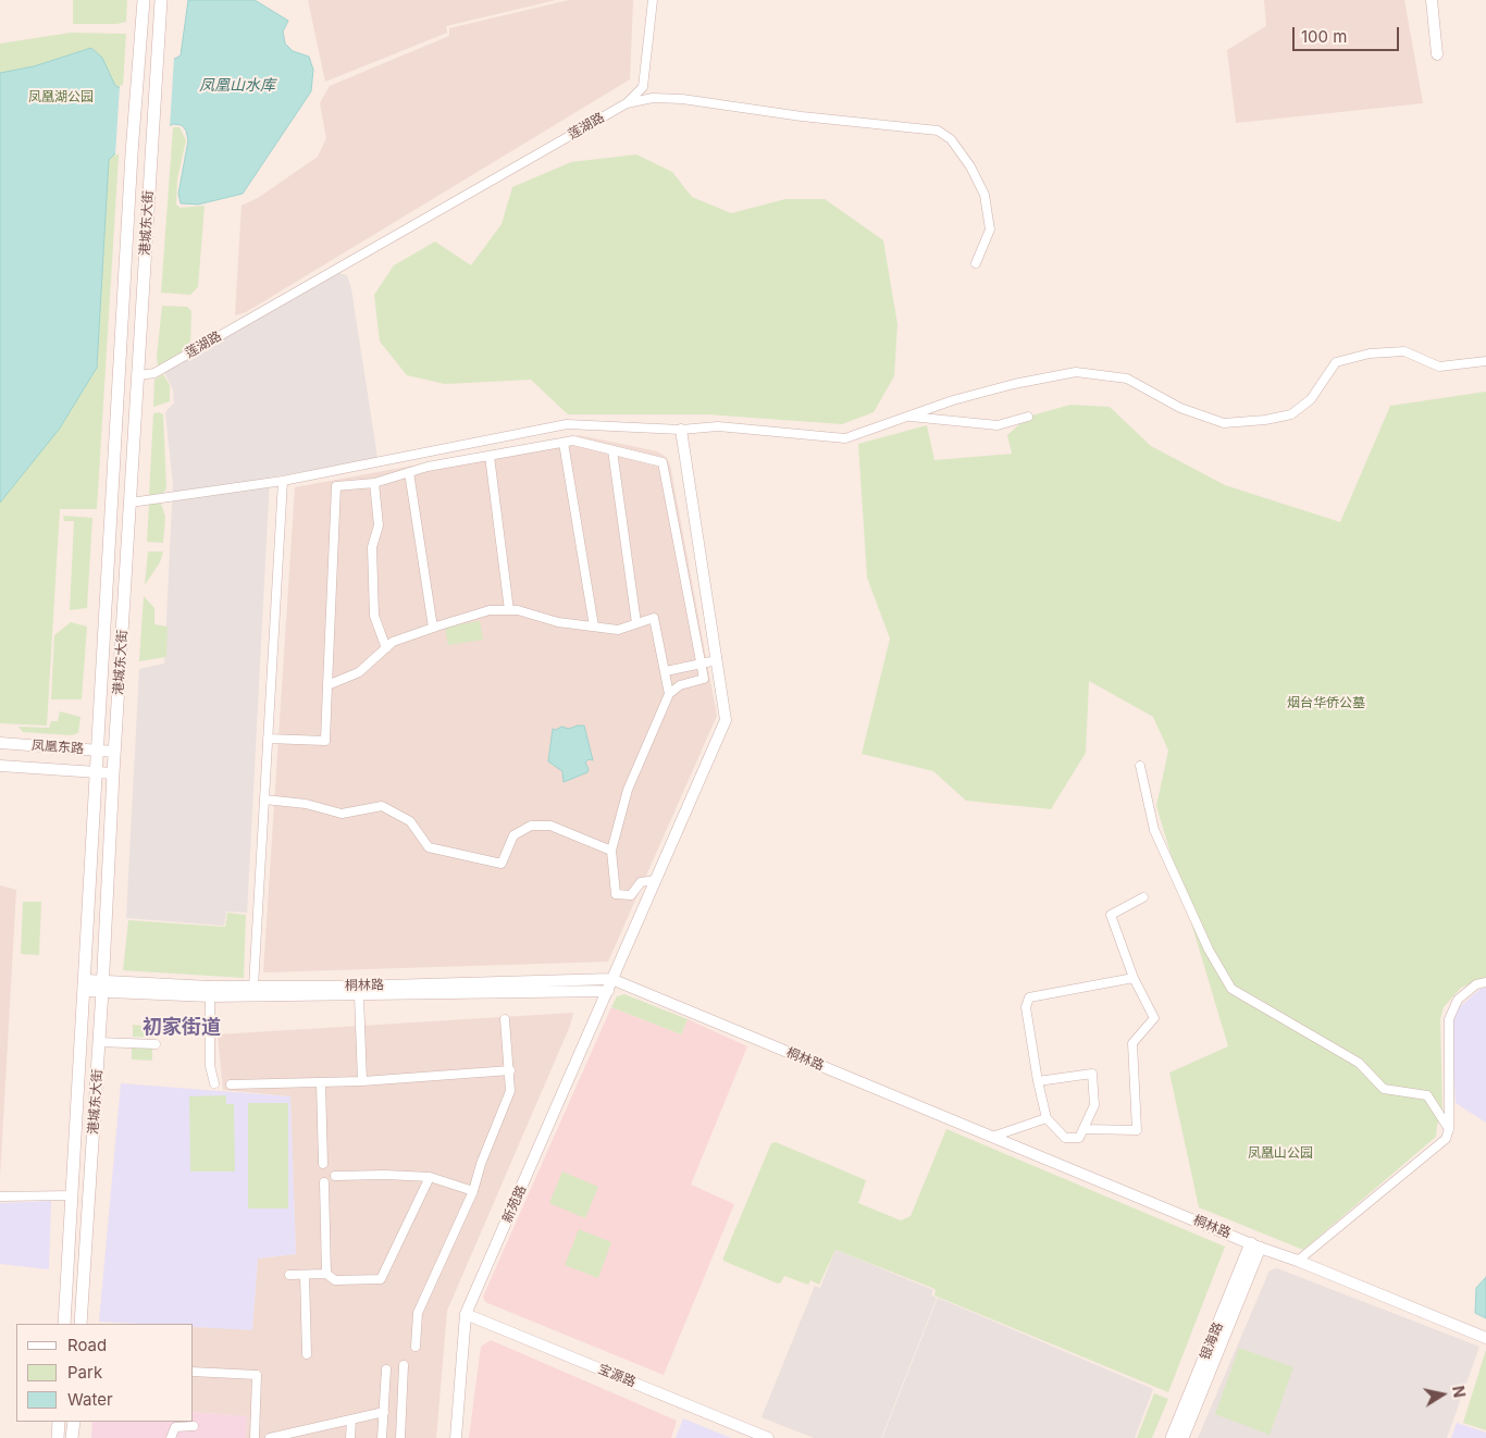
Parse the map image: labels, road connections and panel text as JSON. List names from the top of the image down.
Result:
{
  "streets": {
    "main road": ["港城东大街", "银海路"],
    "street": [
      "莲湖路",
      "凤凰东路",
      "桐林路",
      "新苑路",
      "宝源路"
    ]
  },
  "crossings": [
    ["莲湖路", "港城东大街"],
    ["港城东大街", "凤凰东路"],
    ["港城东大街", "桐林路"],
    ["桐林路", "新苑路"],
    ["桐林路", "银海路"],
    ["新苑路", "宝源路"]
  ],
  "districts": ["初家街道"],
  "water": ["凤凰山水库"],
  "parks": ["凤凰湖公园", "烟台华侨公墓", "凤凰山公园"],
  "legend": ["Road", "Park", "Water"],
  "scale_bar": "100 m",
  "north": "right"
}
